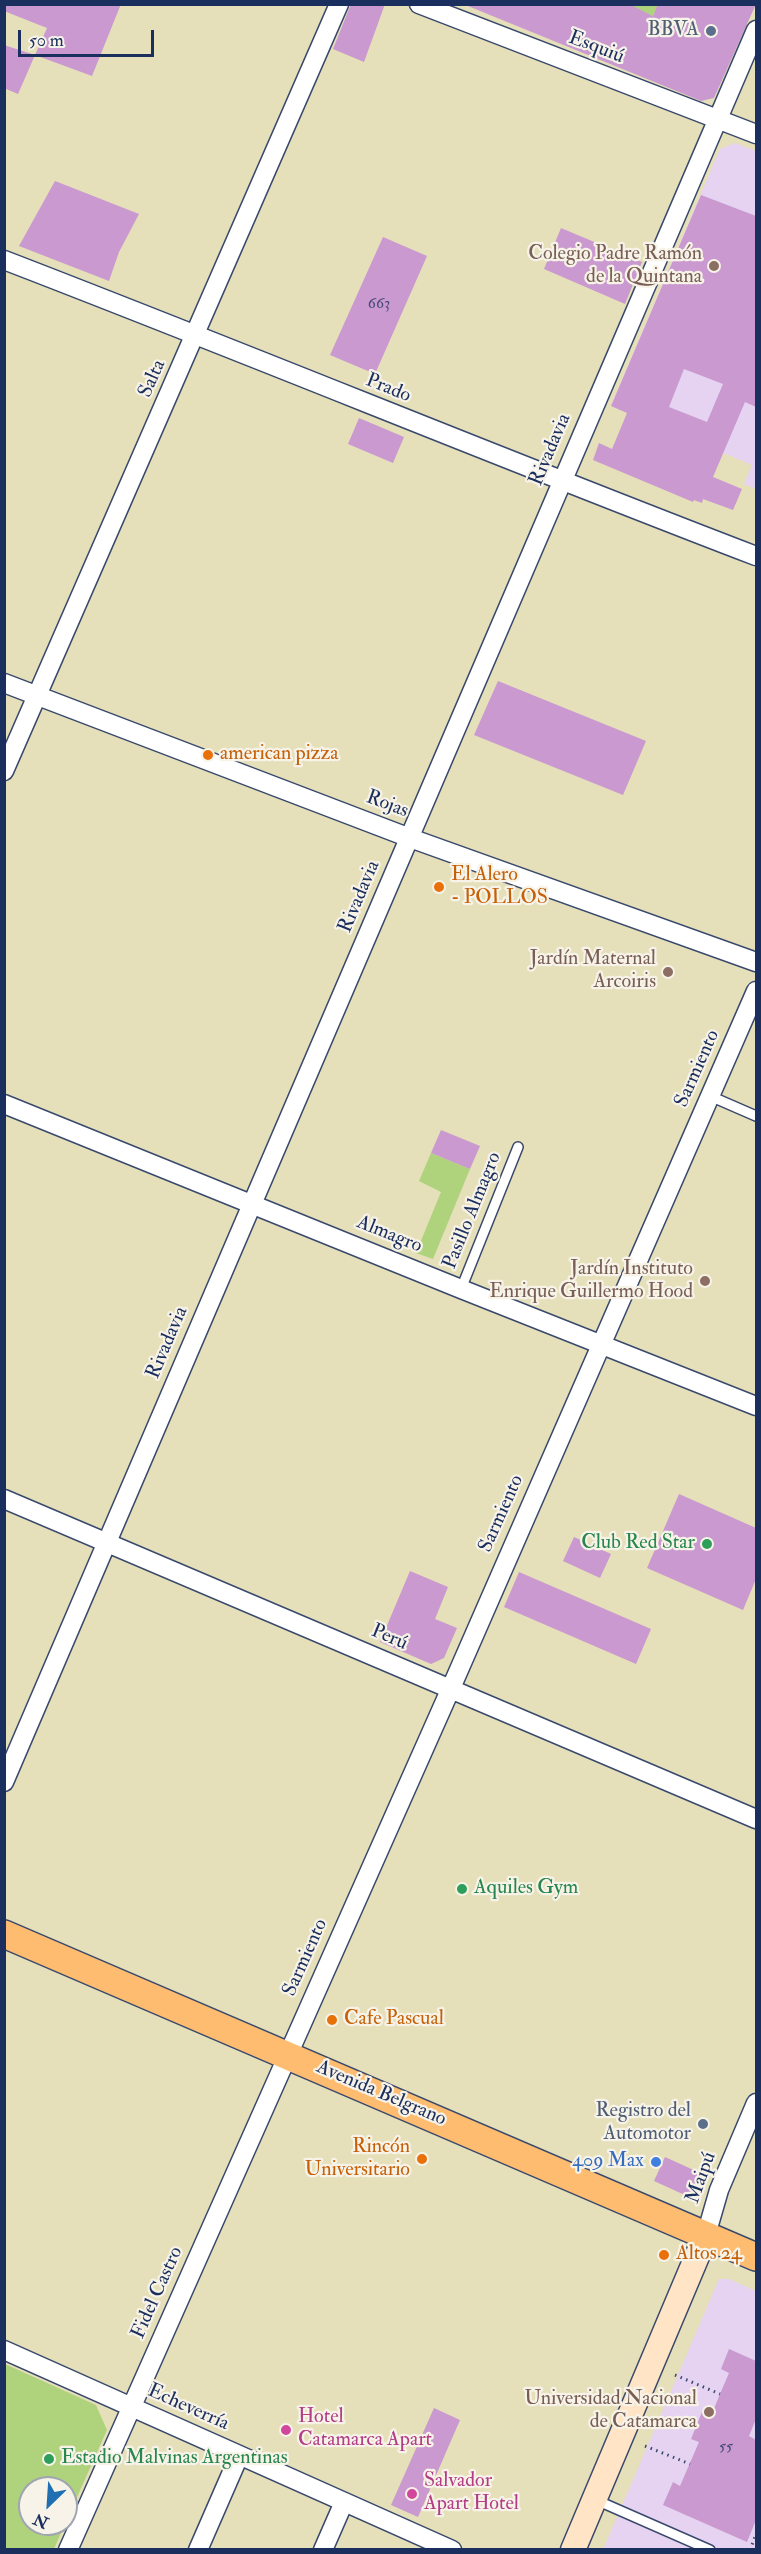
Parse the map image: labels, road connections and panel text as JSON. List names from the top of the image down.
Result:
{
  "streets": {
    "main road": ["Avenida Belgrano"],
    "street": [
      "Esquiú",
      "Salta",
      "Prado",
      "Rivadavia",
      "Rojas",
      "Sarmiento",
      "Almagro",
      "Perú",
      "Maipú",
      "Fidel Castro",
      "Echeverría"
    ],
    "lane": ["Pasillo Almagro"]
  },
  "crossings": [
    ["Esquiú", "Rivadavia"],
    ["Salta", "Prado"],
    ["Salta", "Rojas"],
    ["Prado", "Rivadavia"],
    ["Rivadavia", "Rojas"],
    ["Rivadavia", "Almagro"],
    ["Rivadavia", "Perú"],
    ["Sarmiento", "Almagro"],
    ["Sarmiento", "Perú"],
    ["Sarmiento", "Avenida Belgrano"],
    ["Sarmiento", "Fidel Castro"],
    ["Pasillo Almagro", "Almagro"],
    ["Avenida Belgrano", "Maipú"],
    ["Avenida Belgrano", "Fidel Castro"],
    ["Fidel Castro", "Echeverría"]
  ],
  "places": [
    "BBVA",
    "Colegio Padre Ramón de la Quintana",
    "american pizza",
    "El Alero - POLLOS",
    "Jardín Maternal Arcoiris",
    "Jardín Instituto Enrique Guillermo Hood",
    "Club Red Star",
    "Aquiles Gym",
    "Cafe Pascual",
    "Registro del Automotor",
    "Rincón Universitario",
    "409 Max",
    "Altos 24",
    "Universidad Nacional de Catamarca",
    "Hotel Catamarca Apart",
    "Estadio Malvinas Argentinas",
    "Salvador Apart Hotel"
  ],
  "house_numbers": ["663", "55"],
  "scale_bar": "50 m",
  "north": "bottom left"
}
